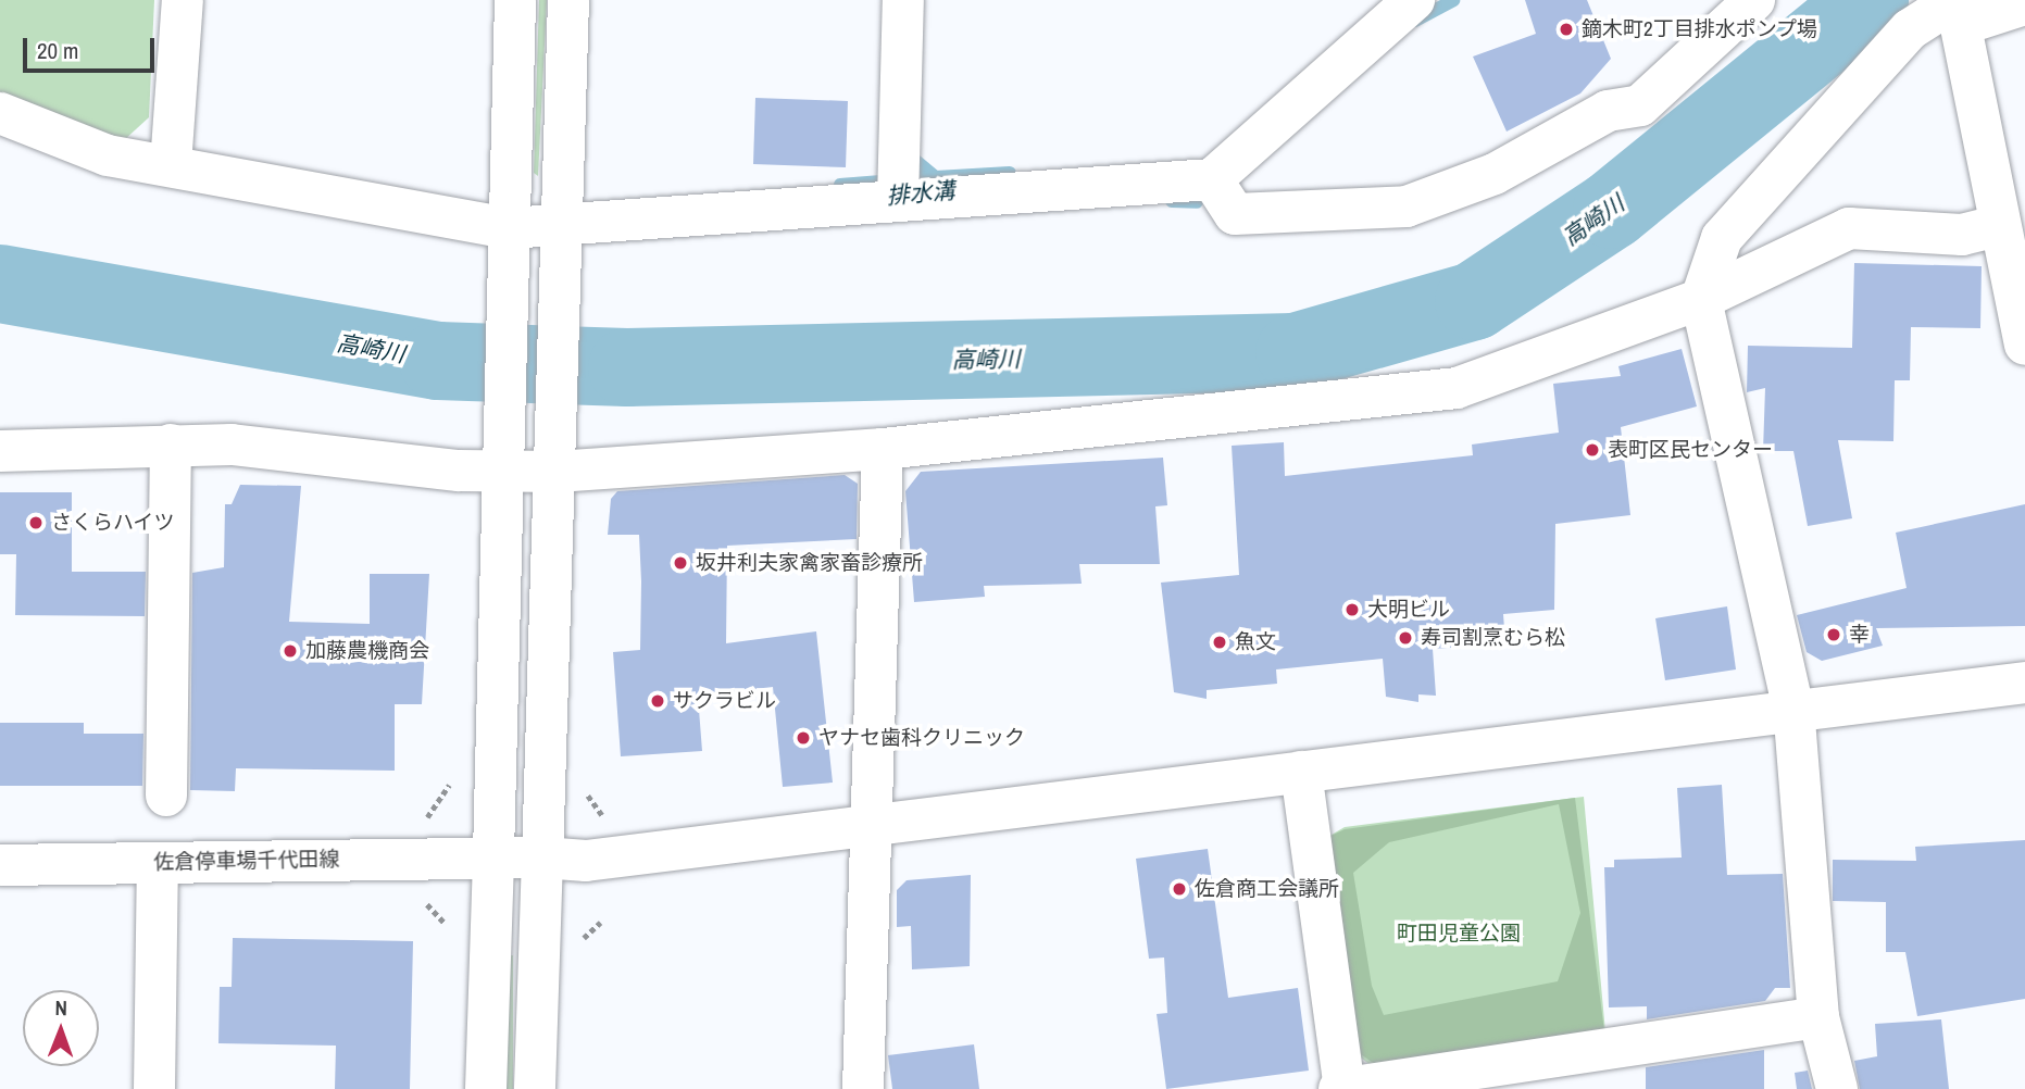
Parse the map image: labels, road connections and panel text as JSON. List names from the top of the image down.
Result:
{
  "streets": {
    "street": ["佐倉停車場千代田線"]
  },
  "water": ["排水溝", "高崎川"],
  "parks": ["町田児童公園"],
  "places": [
    "鏑木町2丁目排水ポンプ場",
    "表町区民センター",
    "さくらハイツ",
    "坂井利夫家禽家畜診療所",
    "大明ビル",
    "幸",
    "寿司割烹むら松",
    "魚文",
    "加藤農機商会",
    "サクラビル",
    "ヤナセ歯科クリニック",
    "佐倉商工会議所"
  ],
  "scale_bar": "20 m",
  "north": "top"
}
